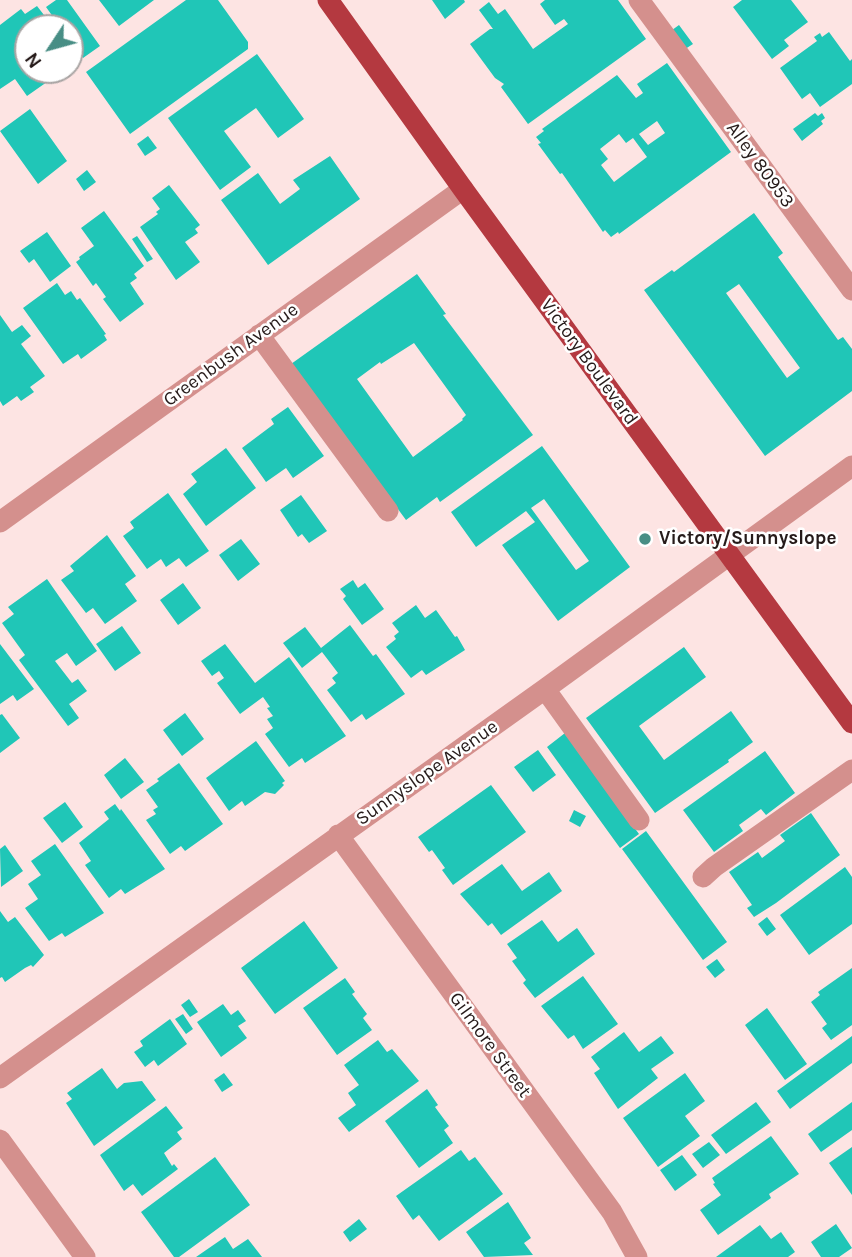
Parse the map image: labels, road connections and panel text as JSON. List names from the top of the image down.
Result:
{
  "streets": {
    "main road": ["Victory Boulevard"],
    "street": [
      "Alley 80953",
      "Greenbush Avenue",
      "Sunnyslope Avenue",
      "Gilmore Street"
    ]
  },
  "crossings": [
    ["Greenbush Avenue", "Victory Boulevard"],
    ["Victory Boulevard", "Sunnyslope Avenue"],
    ["Sunnyslope Avenue", "Gilmore Street"]
  ],
  "places": ["Victory/Sunnyslope"],
  "north": "bottom left"
}
